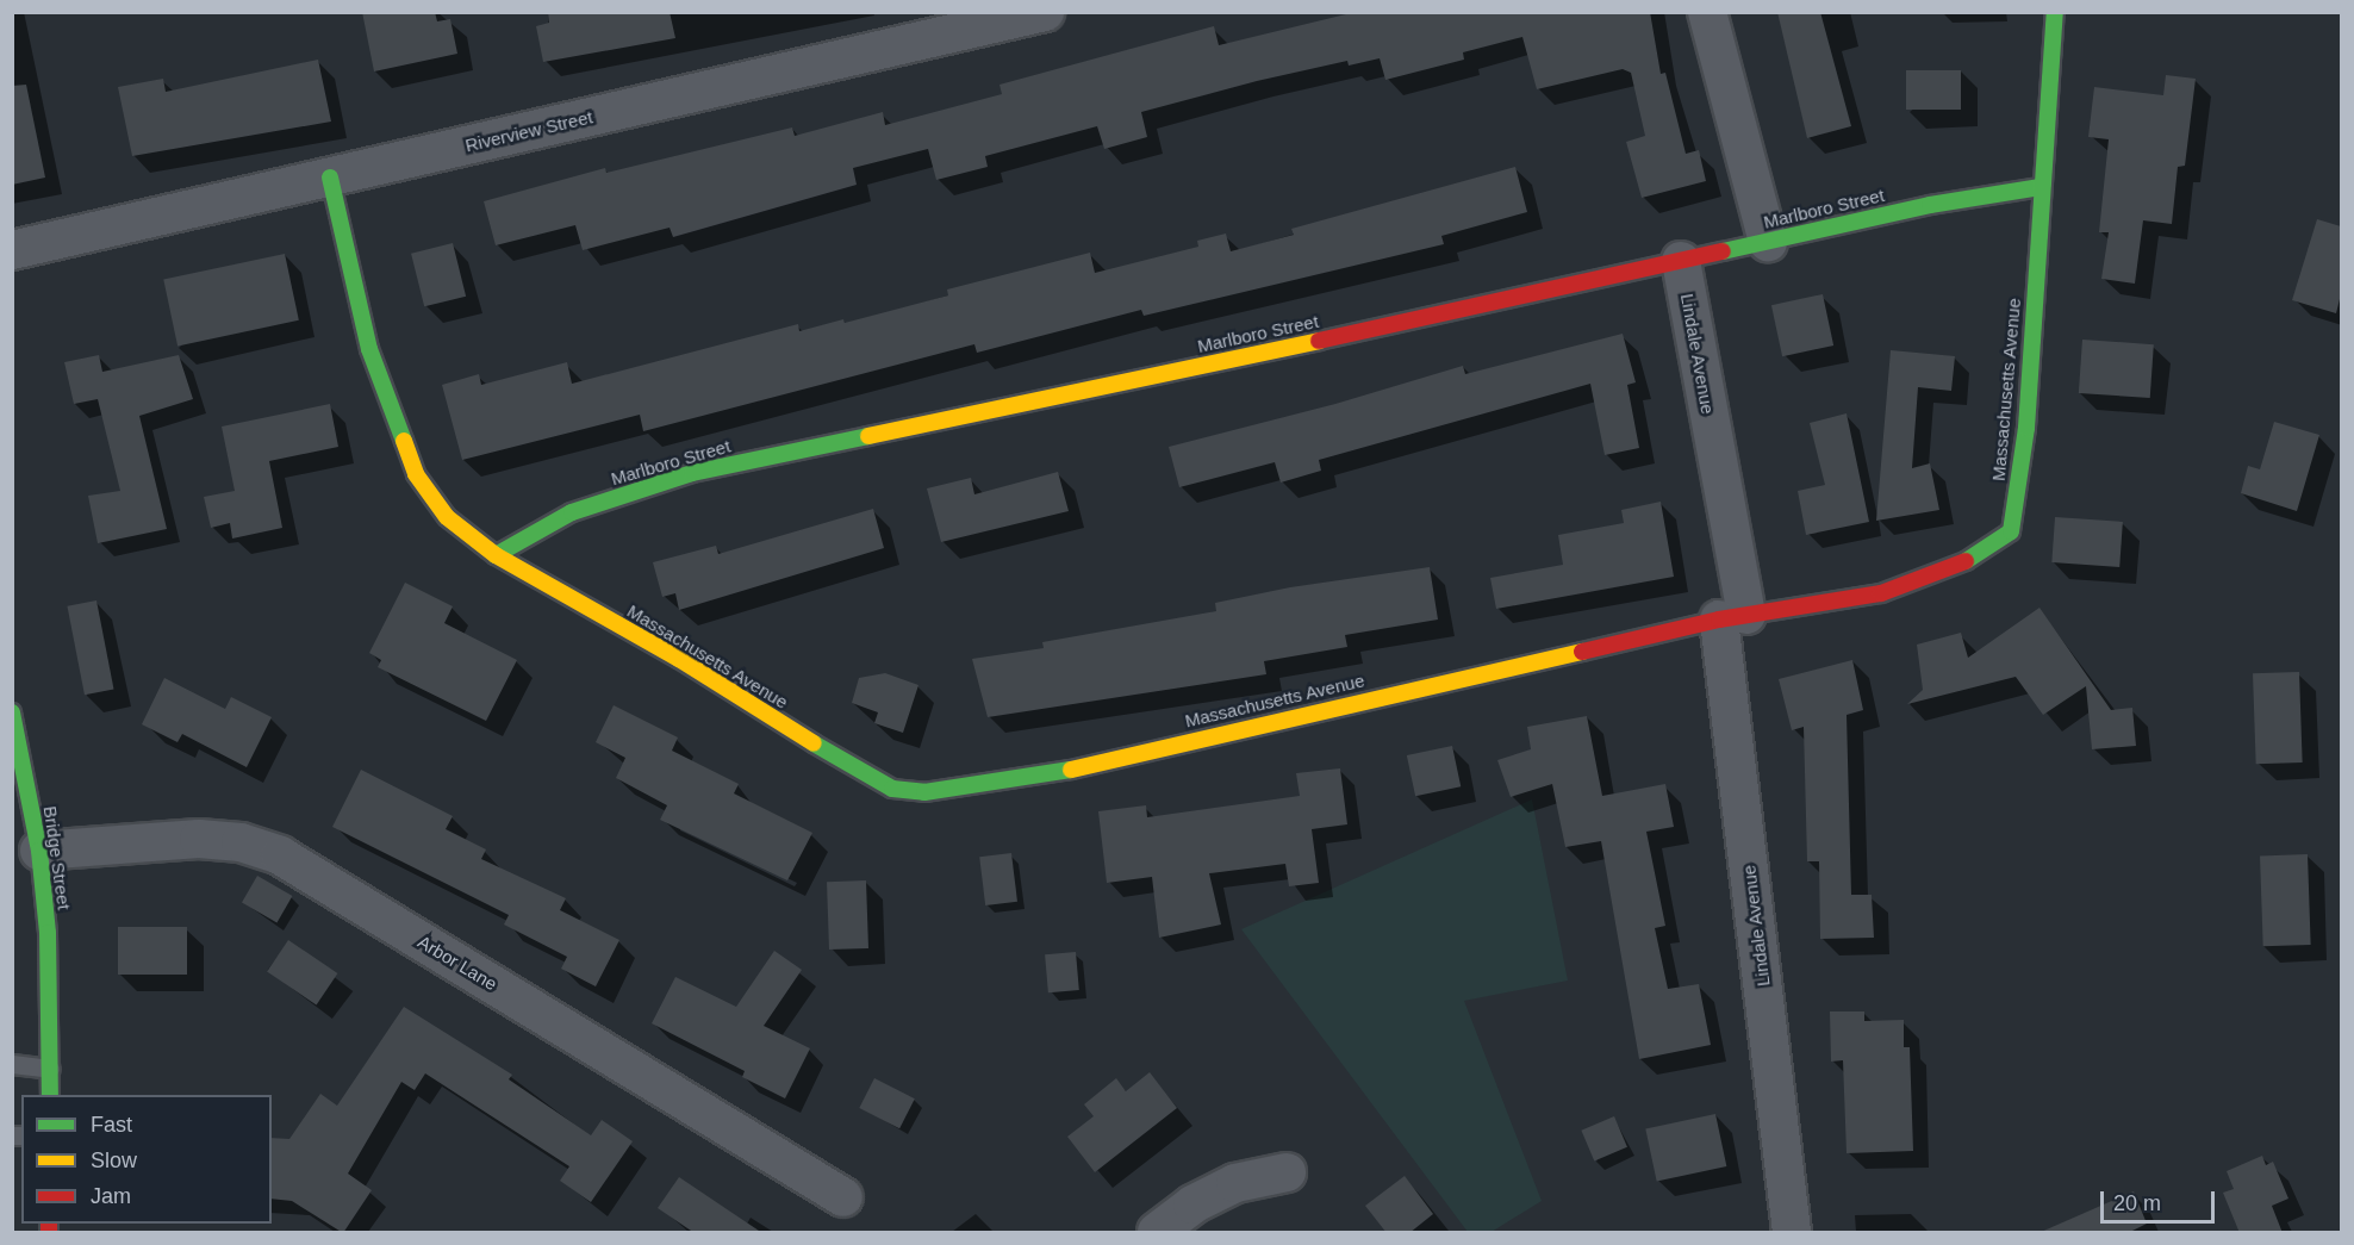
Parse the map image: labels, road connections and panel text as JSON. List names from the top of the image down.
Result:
{
  "streets": {
    "street": [
      "Riverview Street",
      "Marlboro Street",
      "Lindale Avenue",
      "Massachusetts Avenue",
      "Bridge Street",
      "Arbor Lane"
    ]
  },
  "crossings": [
    ["Riverview Street", "Massachusetts Avenue"],
    ["Marlboro Street", "Lindale Avenue"],
    ["Marlboro Street", "Massachusetts Avenue"],
    ["Lindale Avenue", "Massachusetts Avenue"],
    ["Bridge Street", "Arbor Lane"]
  ],
  "legend": ["Fast", "Slow", "Jam"],
  "scale_bar": "20 m"
}
